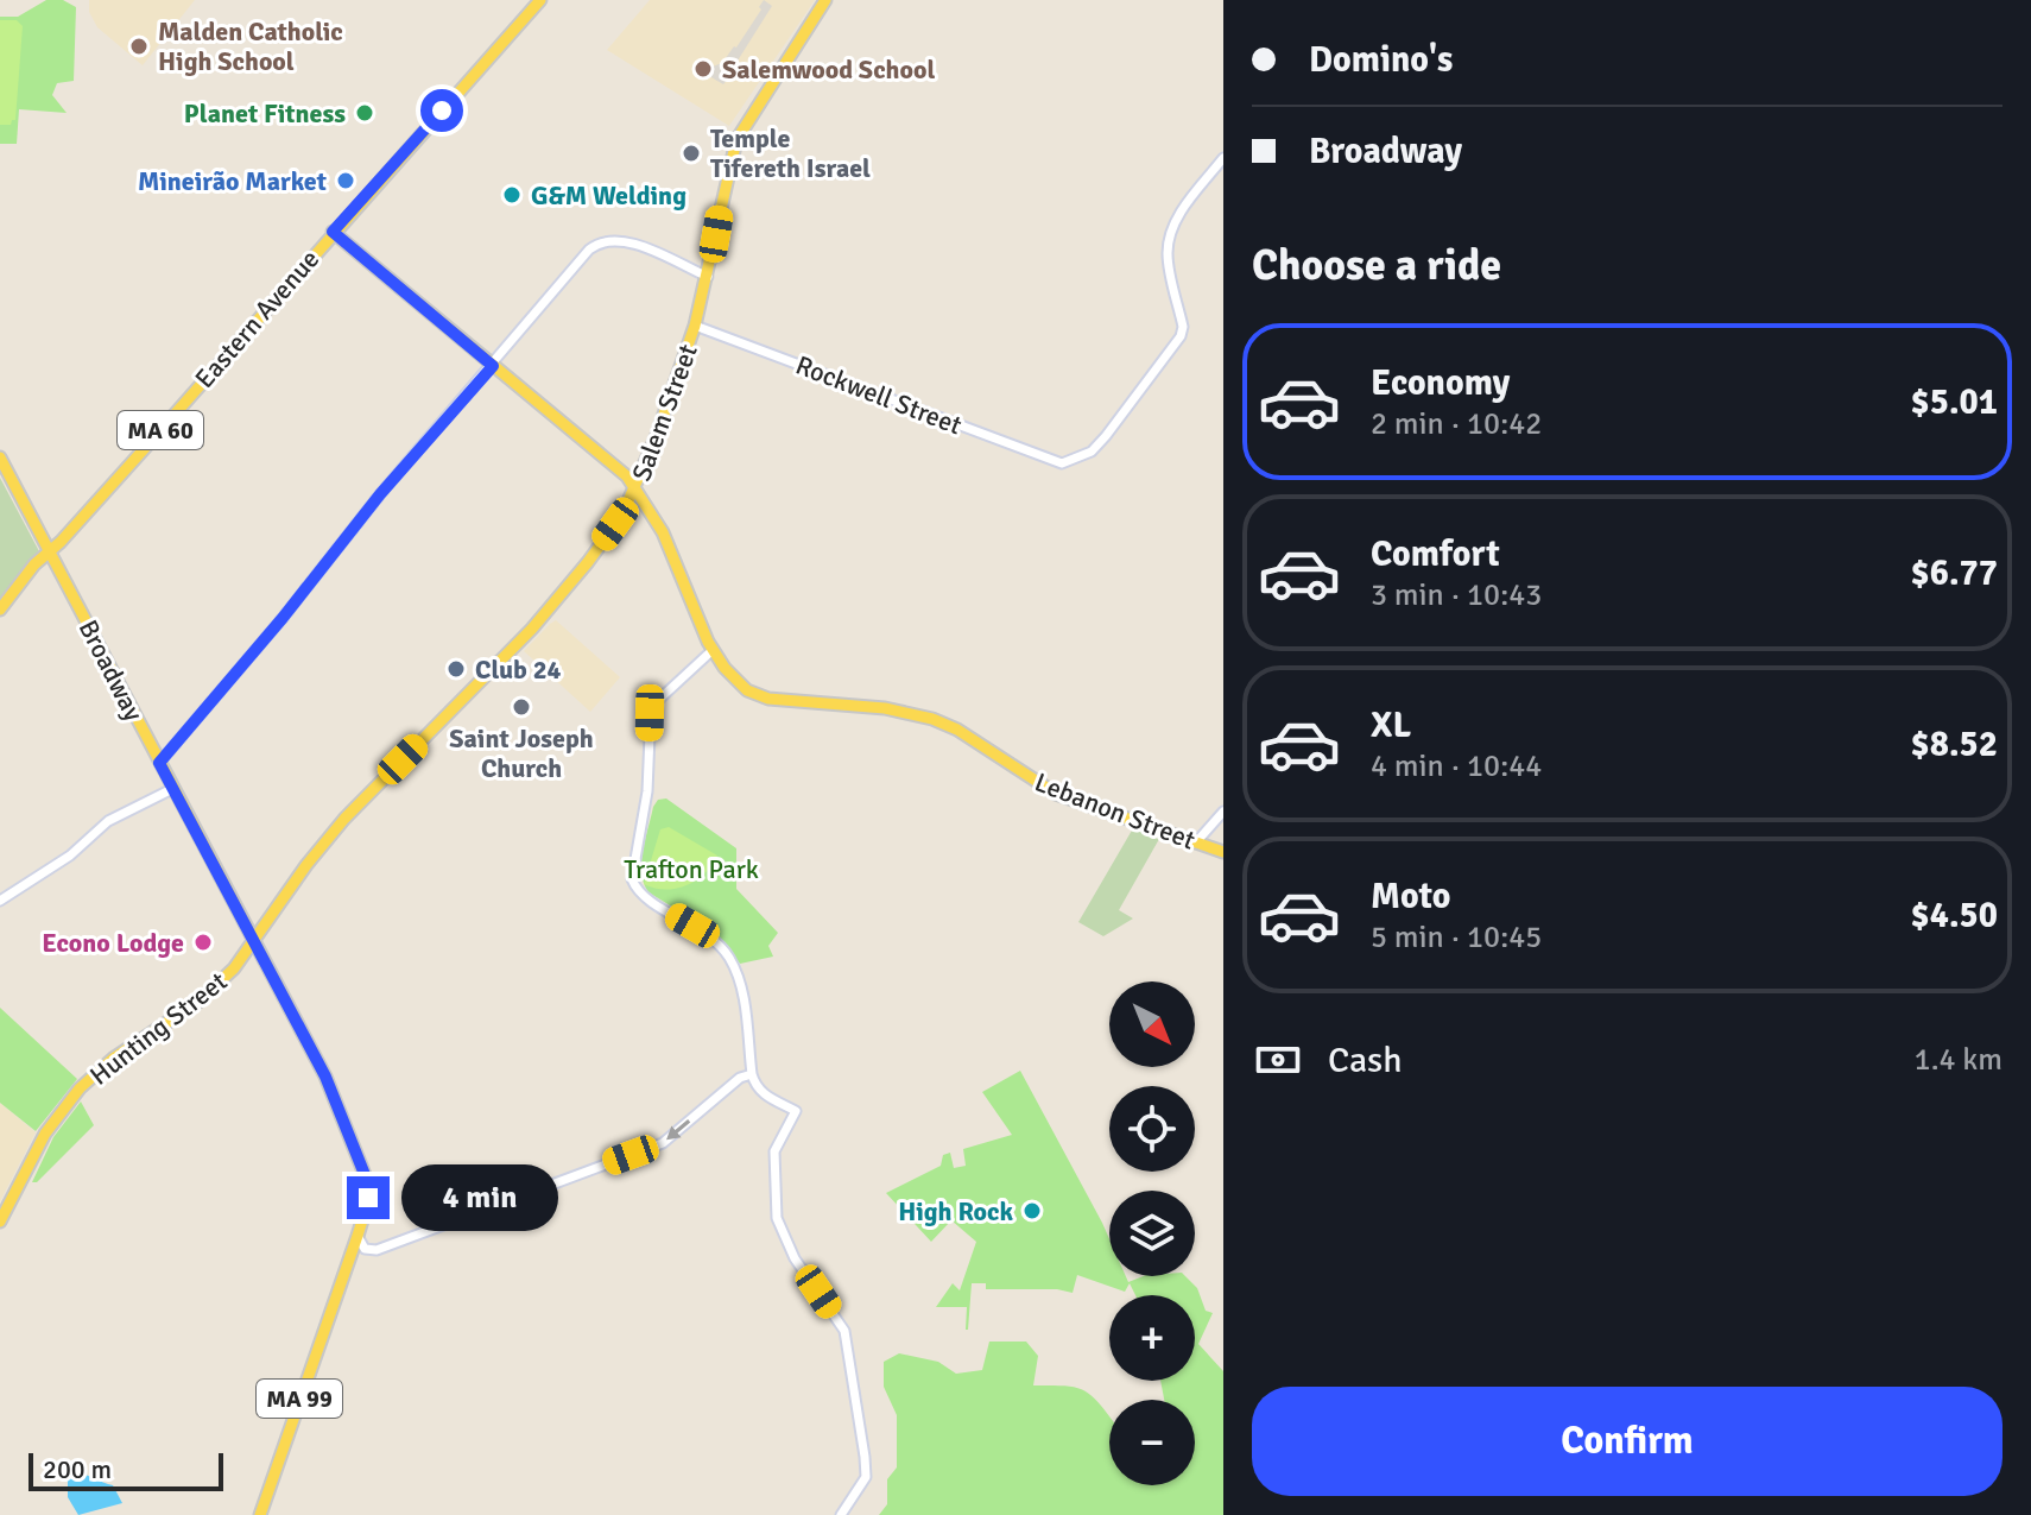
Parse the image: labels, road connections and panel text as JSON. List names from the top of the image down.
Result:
{
  "streets": {
    "main road": [
      "Eastern Avenue",
      "Salem Street",
      "MA 60",
      "Broadway",
      "Lebanon Street",
      "Hunting Street",
      "MA 99"
    ],
    "street": ["Rockwell Street"]
  },
  "crossings": [
    ["Eastern Avenue", "Broadway"],
    ["Eastern Avenue", "Lebanon Street"],
    ["Rockwell Street", "Salem Street"],
    ["Salem Street", "Broadway"],
    ["Salem Street", "Lebanon Street"],
    ["Salem Street", "Hunting Street"],
    ["Broadway", "Hunting Street"]
  ],
  "parks": ["Trafton Park"],
  "places": [
    "Malden Catholic High School",
    "Salemwood School",
    "Planet Fitness",
    "Temple Tifereth Israel",
    "Mineirão Market",
    "G&M Welding",
    "Club 24",
    "Saint Joseph Church",
    "Econo Lodge",
    "High Rock"
  ],
  "scale_bar": "200 m",
  "north": "bottom right",
  "page": {
    "banner": ["Domino's", "Broadway"],
    "heading": "Choose a ride",
    "list": [
      {
        "name": "Economy",
        "note": "2 min · 10:42",
        "value": "$5.01"
      },
      {
        "name": "Comfort",
        "note": "3 min · 10:43",
        "value": "$6.77"
      },
      {
        "name": "XL",
        "note": "4 min · 10:44",
        "value": "$8.52"
      },
      {
        "name": "Moto",
        "note": "5 min · 10:45",
        "value": "$4.50"
      }
    ],
    "map_buttons": ["+", "−"],
    "pay": ["Cash", "1.4 km"],
    "bubble": "4 min",
    "buttons": "Confirm",
    "scale": "200 m"
  }
}
